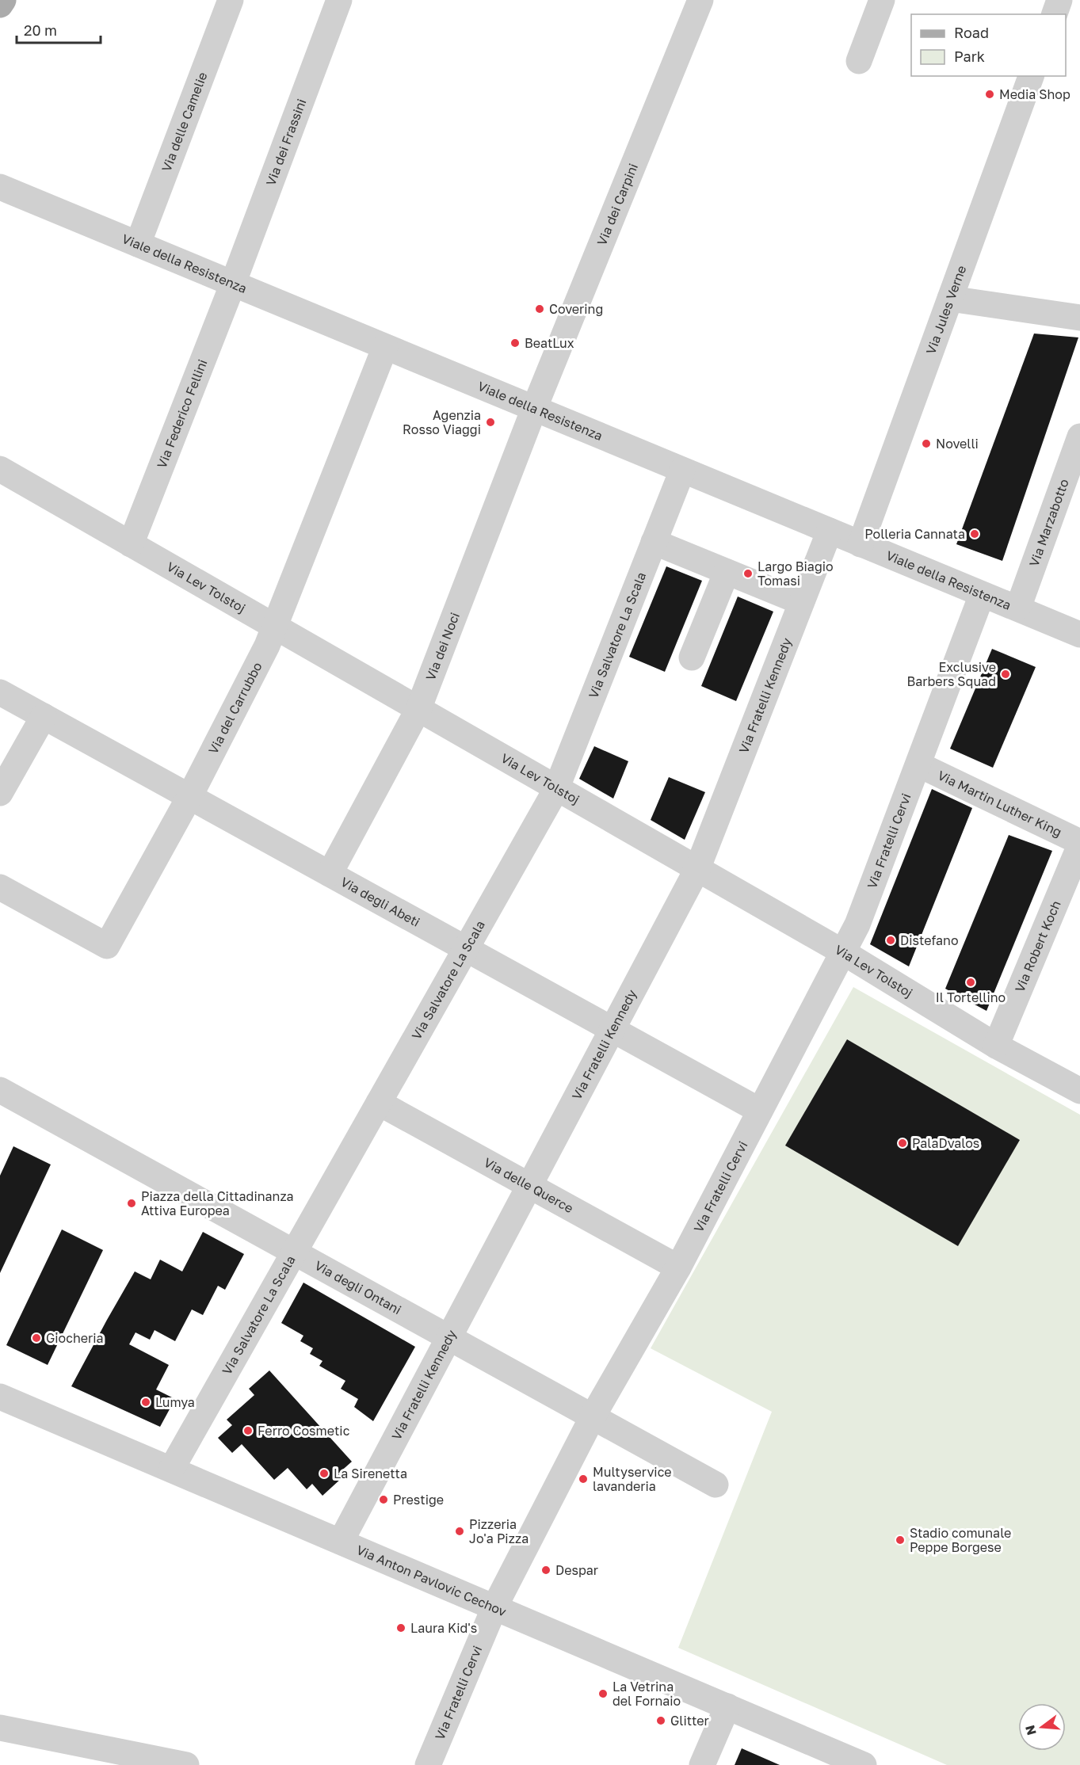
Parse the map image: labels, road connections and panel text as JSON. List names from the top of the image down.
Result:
{
  "streets": {
    "street": [
      "Via delle Camelie",
      "Via dei Frassini",
      "Via dei Carpini",
      "Viale della Resistenza",
      "Via Jules Verne",
      "Via Federico Fellini",
      "Via Marzabotto",
      "Via Lev Tolstoj",
      "Via Salvatore La Scala",
      "Via dei Noci",
      "Via Fratelli Kennedy",
      "Via del Carrubbo",
      "Via Martin Luther King",
      "Via Fratelli Cervi",
      "Via degli Abeti",
      "Via Robert Koch",
      "Via delle Querce",
      "Via degli Ontani",
      "Via Anton Pavlovic Cechov"
    ]
  },
  "crossings": [
    ["Via delle Camelie", "Viale della Resistenza"],
    ["Via dei Frassini", "Viale della Resistenza"],
    ["Via dei Frassini", "Via Federico Fellini"],
    ["Via dei Carpini", "Viale della Resistenza"],
    ["Via dei Carpini", "Via dei Noci"],
    ["Viale della Resistenza", "Via Jules Verne"],
    ["Viale della Resistenza", "Via Federico Fellini"],
    ["Viale della Resistenza", "Via Marzabotto"],
    ["Viale della Resistenza", "Via Salvatore La Scala"],
    ["Viale della Resistenza", "Via dei Noci"],
    ["Viale della Resistenza", "Via Fratelli Kennedy"],
    ["Viale della Resistenza", "Via del Carrubbo"],
    ["Viale della Resistenza", "Via Fratelli Cervi"],
    ["Via Federico Fellini", "Via Lev Tolstoj"],
    ["Via Lev Tolstoj", "Via Salvatore La Scala"],
    ["Via Lev Tolstoj", "Via dei Noci"],
    ["Via Lev Tolstoj", "Via Fratelli Kennedy"],
    ["Via Lev Tolstoj", "Via del Carrubbo"],
    ["Via Lev Tolstoj", "Via Fratelli Cervi"],
    ["Via Lev Tolstoj", "Via Robert Koch"],
    ["Via Salvatore La Scala", "Via degli Abeti"],
    ["Via Salvatore La Scala", "Via delle Querce"],
    ["Via Salvatore La Scala", "Via degli Ontani"],
    ["Via Salvatore La Scala", "Via Anton Pavlovic Cechov"],
    ["Via dei Noci", "Via degli Abeti"],
    ["Via Fratelli Kennedy", "Via degli Abeti"],
    ["Via Fratelli Kennedy", "Via delle Querce"],
    ["Via Fratelli Kennedy", "Via degli Ontani"],
    ["Via Fratelli Kennedy", "Via Anton Pavlovic Cechov"],
    ["Via del Carrubbo", "Via degli Abeti"],
    ["Via Martin Luther King", "Via Fratelli Cervi"],
    ["Via Martin Luther King", "Via Robert Koch"],
    ["Via Fratelli Cervi", "Via degli Abeti"],
    ["Via Fratelli Cervi", "Via delle Querce"],
    ["Via Fratelli Cervi", "Via degli Ontani"],
    ["Via Fratelli Cervi", "Via Anton Pavlovic Cechov"]
  ],
  "places": [
    "Media Shop",
    "Covering",
    "BeatLux",
    "Agenzia Rosso Viaggi",
    "Novelli",
    "Polleria Cannata",
    "Largo Biagio Tomasi",
    "Exclusive Barbers Squad",
    "Distefano",
    "Il Tortellino",
    "PalaDvalos",
    "Piazza della Cittadinanza Attiva Europea",
    "Giocheria",
    "Lumya",
    "Ferro Cosmetic",
    "La Sirenetta",
    "Multyservice lavanderia",
    "Prestige",
    "Pizzeria Jo'a Pizza",
    "Stadio comunale Peppe Borgese",
    "Despar",
    "Laura Kid's",
    "La Vetrina del Fornaio",
    "Glitter"
  ],
  "legend": ["Road", "Park"],
  "scale_bar": "20 m",
  "north": "left"
}
